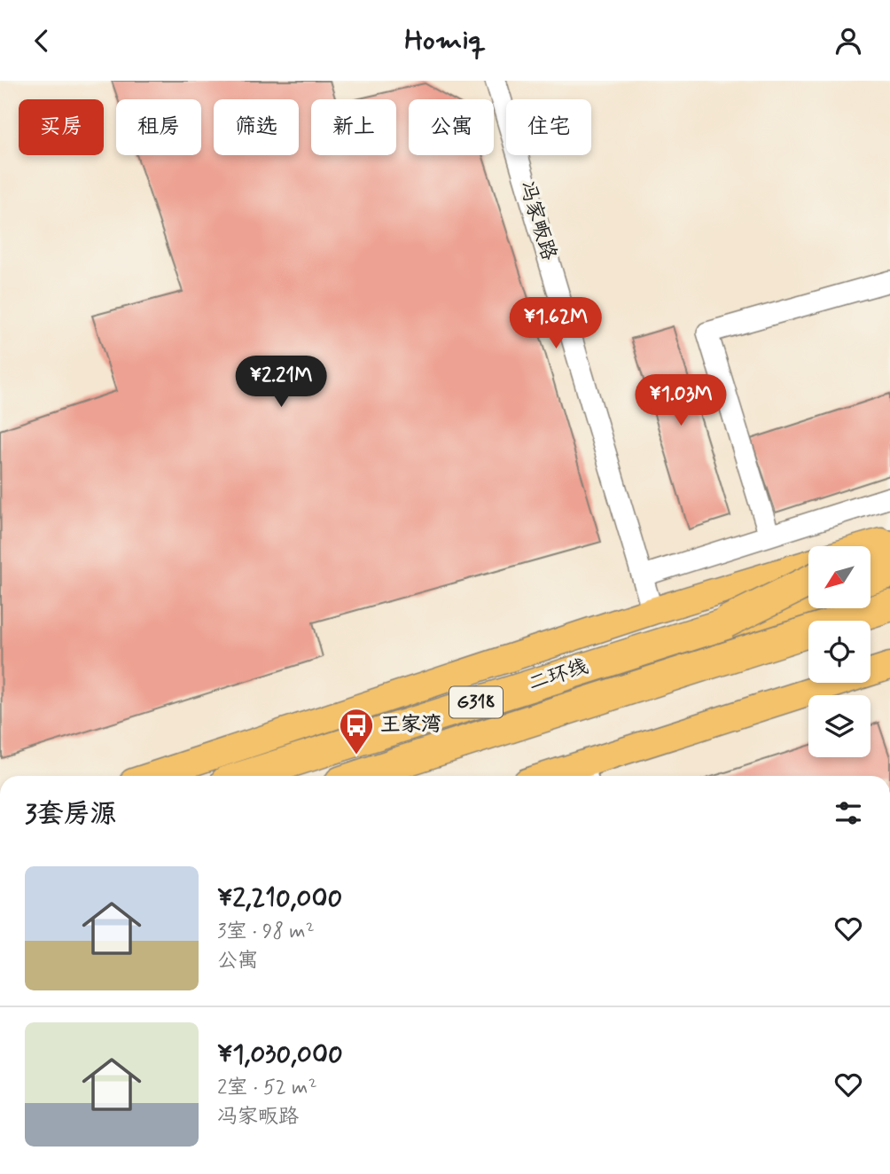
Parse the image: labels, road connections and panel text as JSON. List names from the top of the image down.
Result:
{
  "streets": {
    "highway": ["二环线", "G318"],
    "street": ["冯家畈路"]
  },
  "places": {
    "bus stop": ["王家湾"]
  },
  "north": "bottom left",
  "page": {
    "header": "Homiq",
    "chip": [
      "买房",
      "租房",
      "筛选",
      "新上",
      "公寓",
      "住宅"
    ],
    "price": ["¥1.62M", "¥2.21M", "¥1.03M"],
    "heading": "3套房源",
    "list": [
      {
        "name": "¥2,210,000",
        "note": "3室 · 98 m² · 公寓"
      },
      {
        "name": "¥1,030,000",
        "note": "2室 · 52 m² · 冯家畈路"
      }
    ]
  }
}
